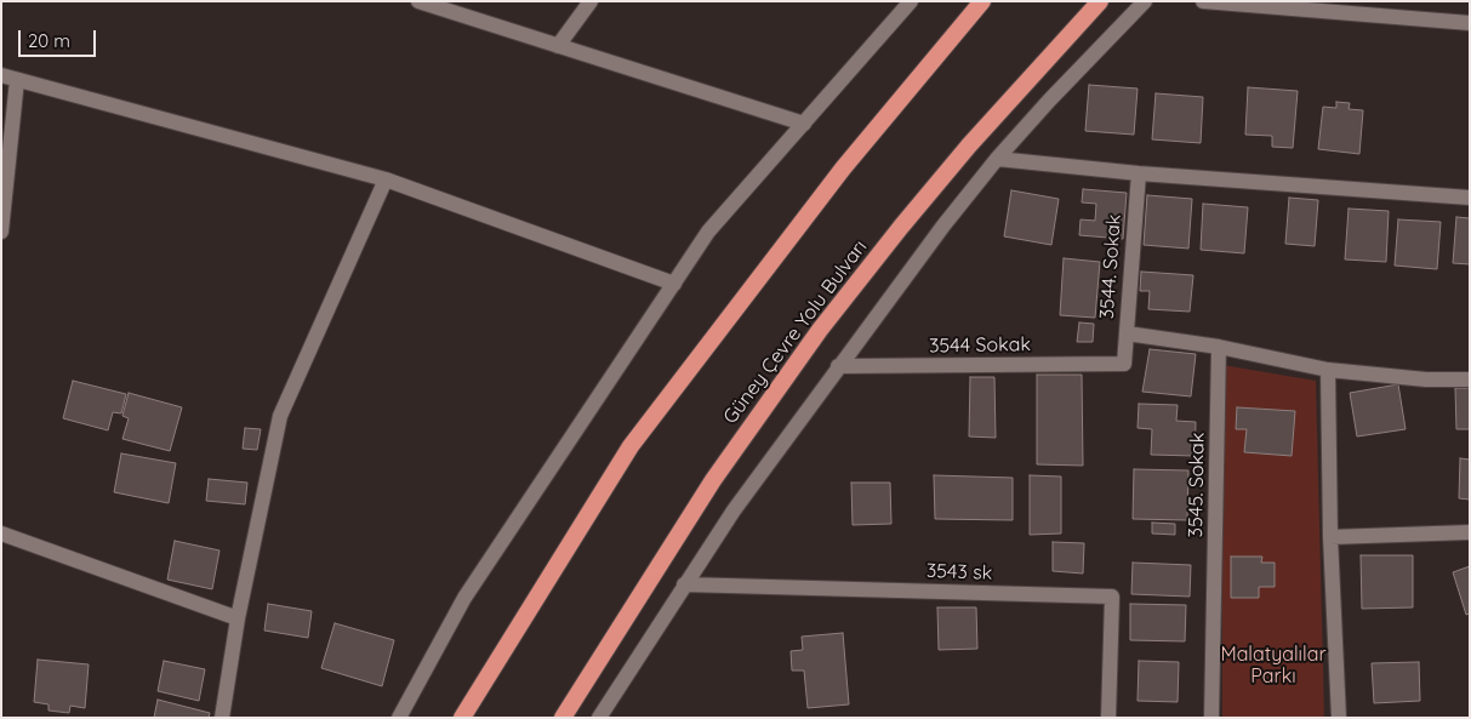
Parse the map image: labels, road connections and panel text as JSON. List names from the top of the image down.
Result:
{
  "streets": {
    "highway": ["Güney Çevre Yolu Bulvarı"],
    "street": [
      "3544. Sokak",
      "3544 Sokak",
      "3545. Sokak",
      "3543 sk"
    ]
  },
  "crossings": [
    ["3544. Sokak", "3544 Sokak"]
  ],
  "parks": ["Malatyalılar Parkı"],
  "scale_bar": "20 m"
}
